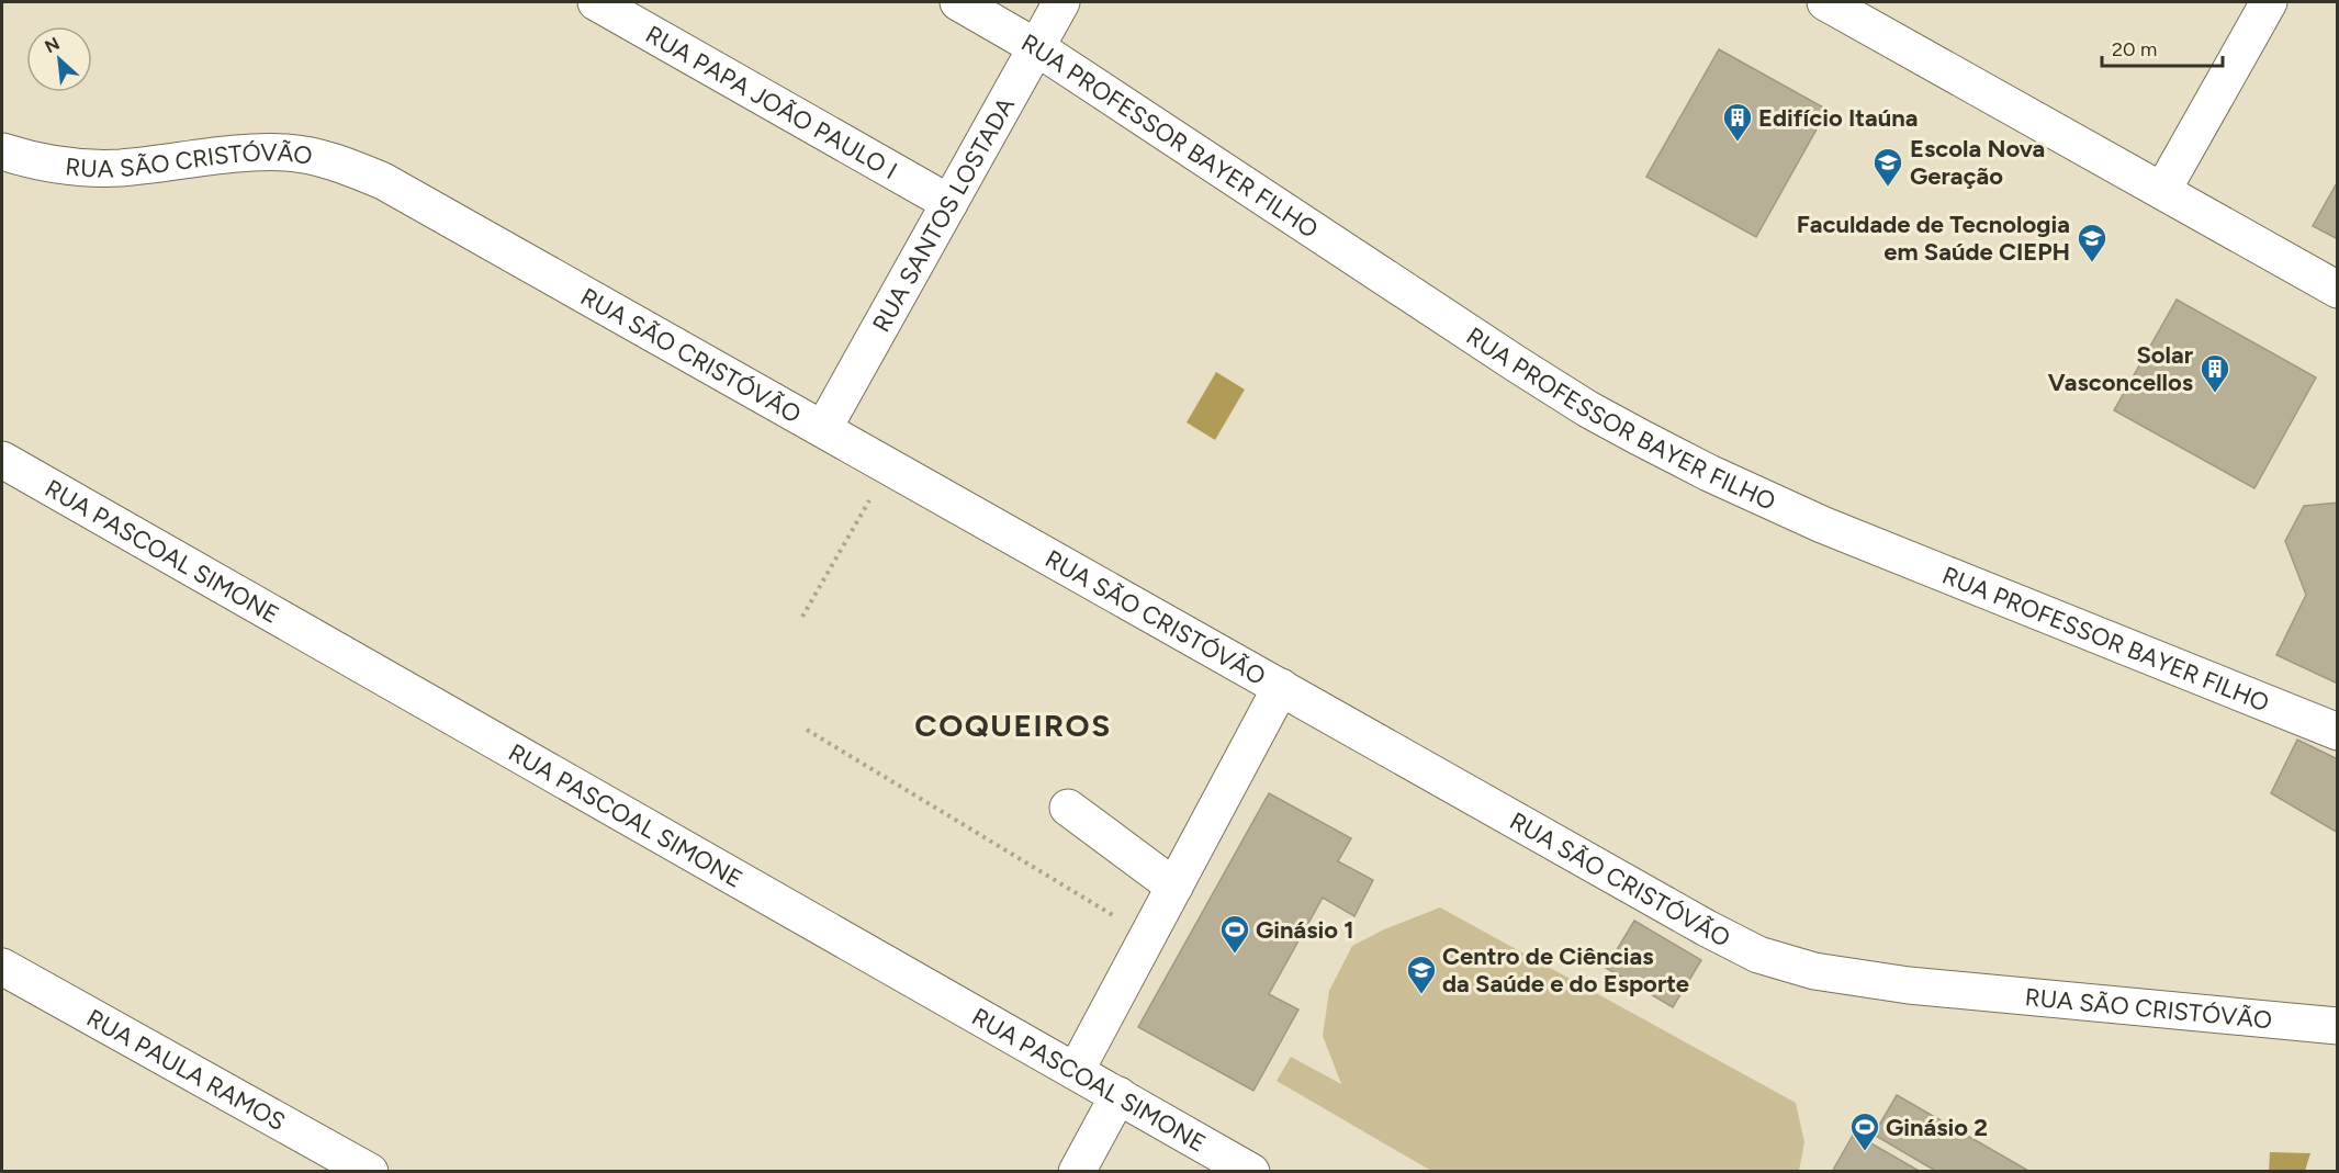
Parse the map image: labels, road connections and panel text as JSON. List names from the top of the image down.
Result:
{
  "streets": {
    "street": [
      "RUA PAPA JOÃO PAULO I",
      "RUA PROFESSOR BAYER FILHO",
      "RUA SÃO CRISTÓVÃO",
      "RUA SANTOS LOSTADA",
      "RUA PASCOAL SIMONE",
      "RUA PAULA RAMOS"
    ]
  },
  "crossings": [
    ["RUA PAPA JOÃO PAULO I", "RUA SANTOS LOSTADA"],
    ["RUA PROFESSOR BAYER FILHO", "RUA SANTOS LOSTADA"],
    ["RUA SÃO CRISTÓVÃO", "RUA SANTOS LOSTADA"]
  ],
  "districts": ["COQUEIROS"],
  "places": {
    "building": ["Edifício Itaúna", "Solar Vasconcellos"],
    "school or university": ["Escola Nova Geração", "Faculdade de Tecnologia em Saúde CIEPH", "Centro de Ciências da Saúde e do Esporte"],
    "sports": ["Ginásio 1", "Ginásio 2"]
  },
  "scale_bar": "20 m",
  "north": "top left"
}
